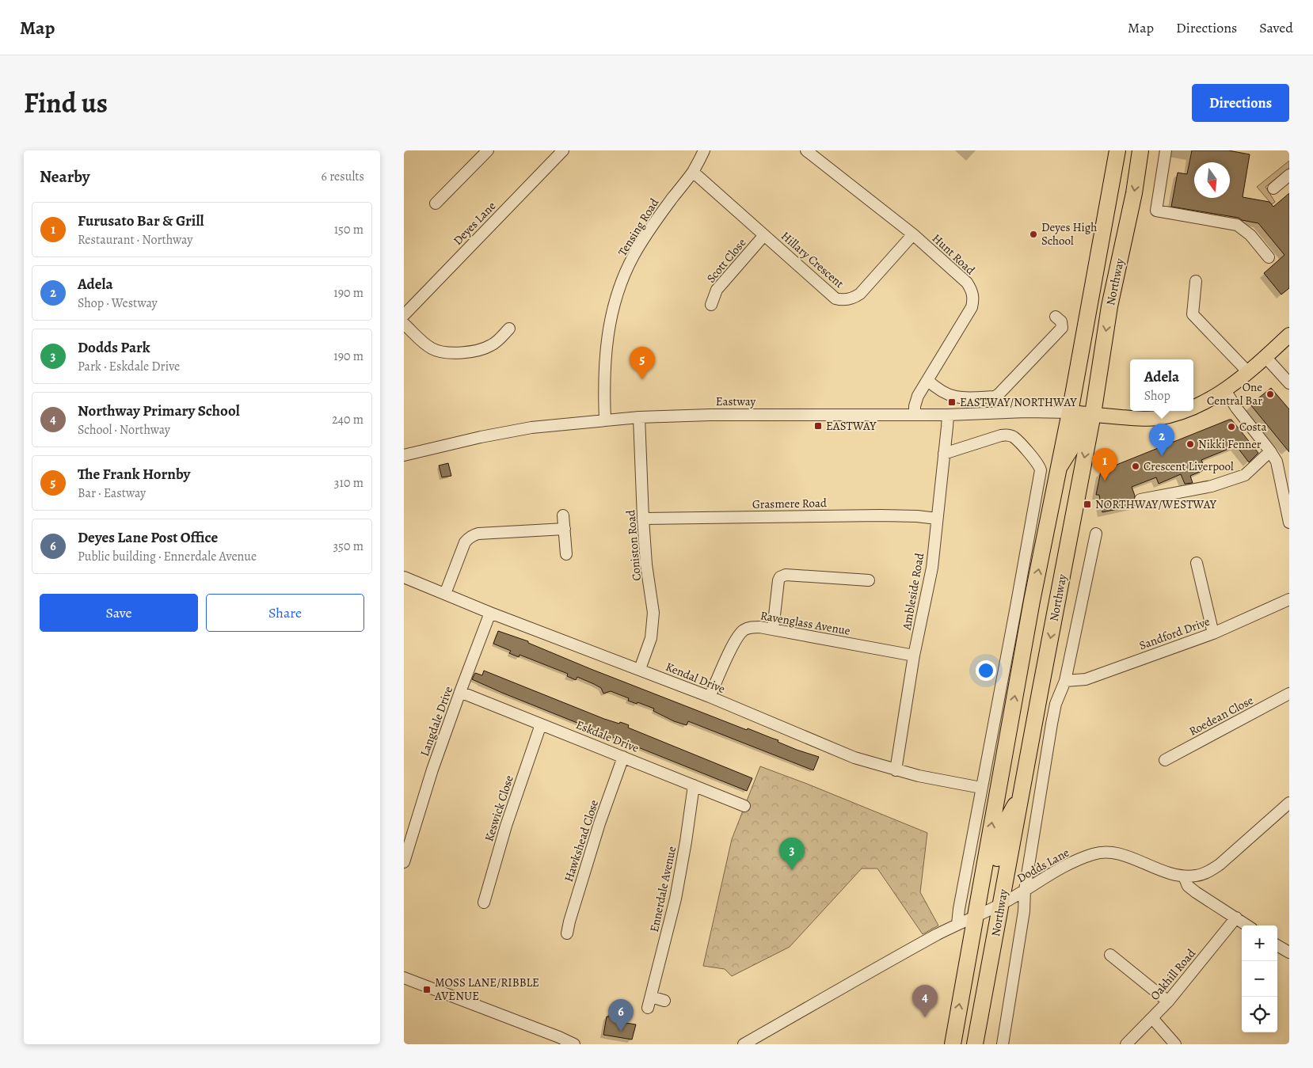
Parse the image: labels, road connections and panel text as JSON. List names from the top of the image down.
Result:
{
  "streets": {
    "highway": ["Northway"],
    "street": [
      "Deyes Lane",
      "Tensing Road",
      "Hunt Road",
      "Hillary Crescent",
      "Scott Close",
      "Eastway",
      "Grasmere Road",
      "Coniston Road",
      "Ambleside Road",
      "Ravenglass Avenue",
      "Sandford Drive",
      "Kendal Drive",
      "Roedean Close",
      "Langdale Drive",
      "Eskdale Drive",
      "Keswick Close",
      "Hawkshead Close",
      "Dodds Lane",
      "Ennerdale Avenue",
      "Oakhill Road"
    ]
  },
  "crossings": [
    ["Tensing Road", "Hillary Crescent"],
    ["Tensing Road", "Eastway"],
    ["Hunt Road", "Hillary Crescent"],
    ["Hunt Road", "Eastway"],
    ["Hillary Crescent", "Scott Close"],
    ["Northway", "Eastway"],
    ["Northway", "Sandford Drive"],
    ["Northway", "Dodds Lane"],
    ["Eastway", "Coniston Road"],
    ["Eastway", "Ambleside Road"],
    ["Grasmere Road", "Coniston Road"],
    ["Grasmere Road", "Ambleside Road"],
    ["Coniston Road", "Kendal Drive"],
    ["Ambleside Road", "Ravenglass Avenue"],
    ["Ambleside Road", "Kendal Drive"],
    ["Ravenglass Avenue", "Kendal Drive"],
    ["Kendal Drive", "Langdale Drive"],
    ["Langdale Drive", "Eskdale Drive"],
    ["Eskdale Drive", "Keswick Close"],
    ["Eskdale Drive", "Hawkshead Close"],
    ["Eskdale Drive", "Ennerdale Avenue"]
  ],
  "places": {
    "other": [
      "Deyes High School",
      "One Central Bar",
      "Costa",
      "Nikki Fenner",
      "Crescent Liverpool"
    ],
    "transit": [
      "EASTWAY/NORTHWAY",
      "EASTWAY",
      "NORTHWAY/WESTWAY",
      "MOSS LANE/RIBBLE AVENUE"
    ]
  },
  "north": "bottom",
  "page": {
    "header": "Map",
    "nav": ["Map", "Directions", "Saved"],
    "title": "Find us",
    "buttons": [
      "Directions",
      ["Save", "Share"]
    ],
    "heading": ["Nearby", "6 results"],
    "list": [
      {
        "mark": "1",
        "name": "Furusato Bar & Grill",
        "note": "Restaurant · Northway",
        "value": "150 m"
      },
      {
        "mark": "2",
        "name": "Adela",
        "note": "Shop · Westway",
        "value": "190 m"
      },
      {
        "mark": "3",
        "name": "Dodds Park",
        "note": "Park · Eskdale Drive",
        "value": "190 m"
      },
      {
        "mark": "4",
        "name": "Northway Primary School",
        "note": "School · Northway",
        "value": "240 m"
      },
      {
        "mark": "5",
        "name": "The Frank Hornby",
        "note": "Bar · Eastway",
        "value": "310 m"
      },
      {
        "mark": "6",
        "name": "Deyes Lane Post Office",
        "note": "Public building · Ennerdale Avenue",
        "value": "350 m"
      }
    ],
    "pins": [
      "5",
      "2",
      "1",
      "3",
      "4",
      "6"
    ],
    "popup": ["Adela", "Shop"],
    "map_buttons": ["+", "−"]
  }
}
